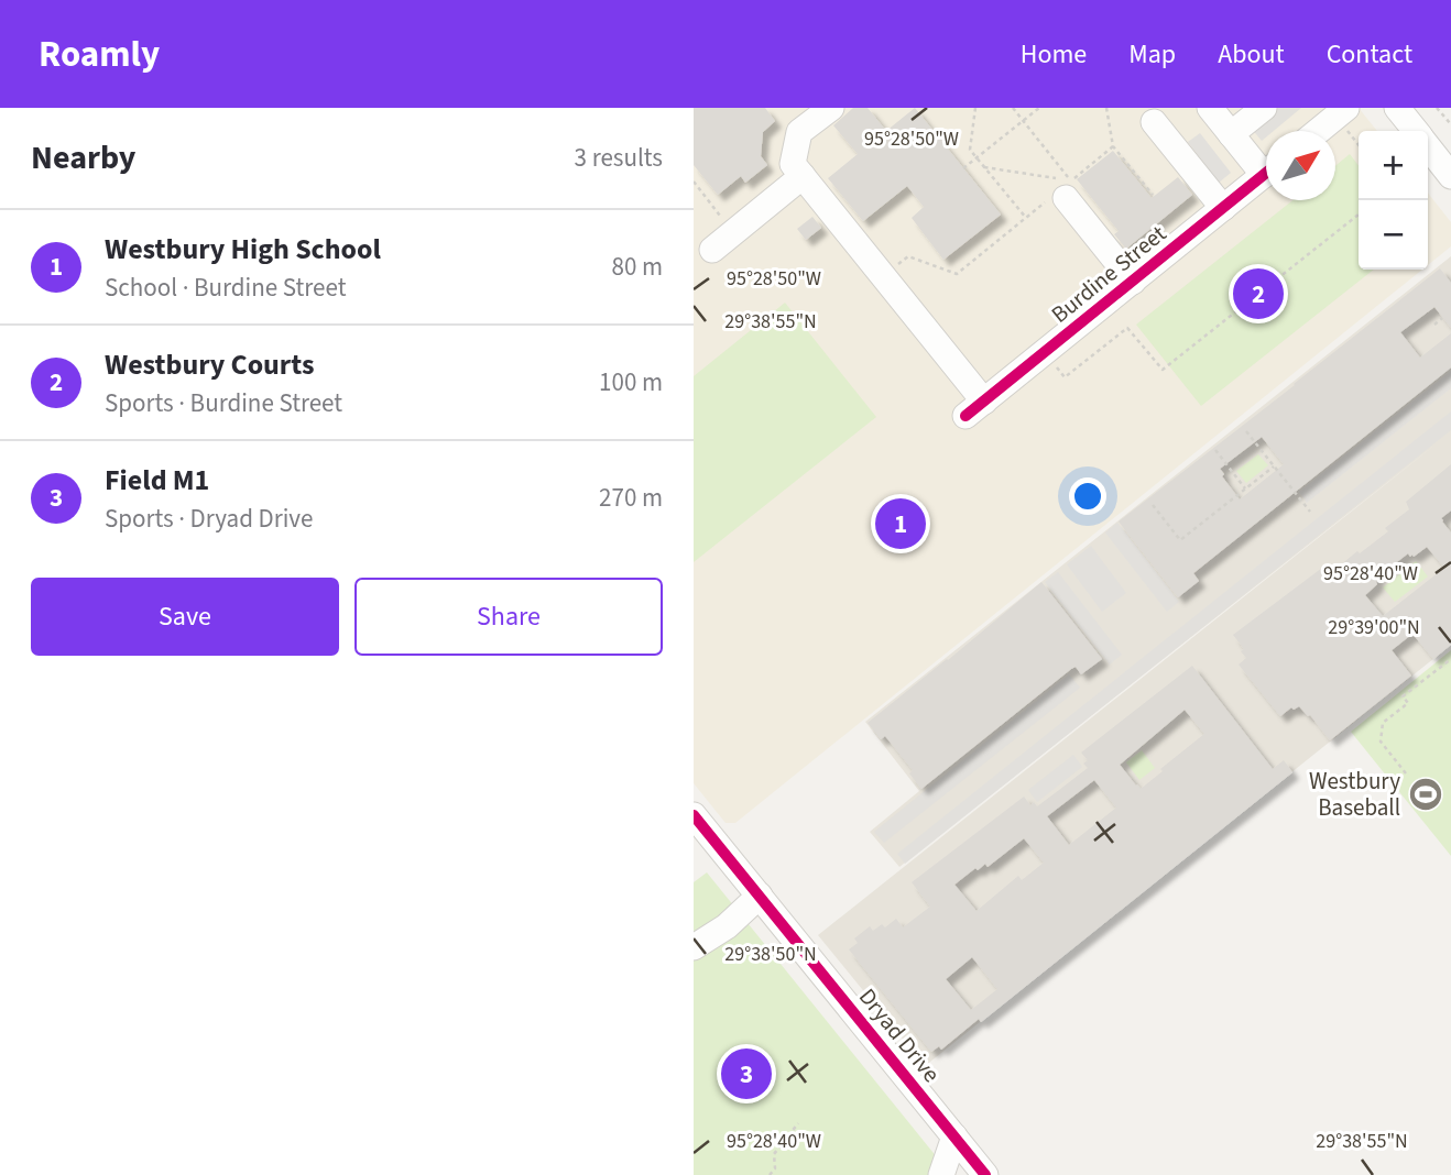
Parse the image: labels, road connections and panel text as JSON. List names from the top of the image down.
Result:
{
  "streets": {
    "street": ["Burdine Street", "Dryad Drive"]
  },
  "places": {
    "sports": ["Westbury Baseball"]
  },
  "north": "top right",
  "page": {
    "header": "Roamly",
    "nav": [
      "Home",
      "Map",
      "About",
      "Contact"
    ],
    "heading": ["Nearby", "3 results"],
    "map_buttons": ["+", "−"],
    "list": [
      {
        "mark": "1",
        "name": "Westbury High School",
        "note": "School · Burdine Street",
        "value": "80 m"
      },
      {
        "mark": "2",
        "name": "Westbury Courts",
        "note": "Sports · Burdine Street",
        "value": "100 m"
      },
      {
        "mark": "3",
        "name": "Field M1",
        "note": "Sports · Dryad Drive",
        "value": "270 m"
      }
    ],
    "pins": ["2", "1", "3"],
    "buttons": ["Save", "Share"]
  },
  "coordinates": [
    "95°28'50\"W",
    "29°38'55\"N",
    "95°28'40\"W",
    "29°39'00\"N",
    "29°38'50\"N"
  ]
}
